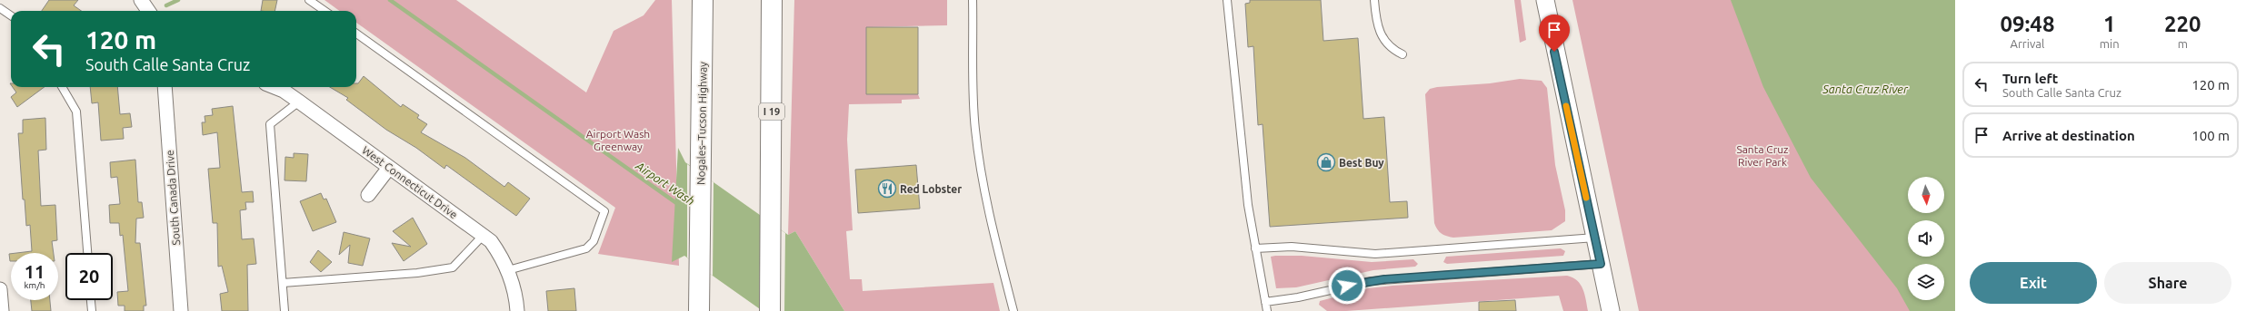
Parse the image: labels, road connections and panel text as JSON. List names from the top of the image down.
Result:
{
  "streets": {
    "highway": ["I 19", "Nogales–Tucson Highway"],
    "street": ["West Connecticut Drive", "South Canada Drive"]
  },
  "water": ["Santa Cruz River", "Airport Wash"],
  "parks": ["Airport Wash Greenway", "Santa Cruz River Park"],
  "places": {
    "shop": ["Best Buy"],
    "restaurant": ["Red Lobster"]
  },
  "north": "bottom",
  "page": {
    "eta": [
      "09:48",
      "Arrival",
      "1",
      "min",
      "220",
      "m"
    ],
    "turn": ["120 m", "South Calle Santa Cruz"],
    "list": [
      {
        "name": "Turn left",
        "note": "South Calle Santa Cruz",
        "value": "120 m"
      },
      {
        "name": "Arrive at destination",
        "value": "100 m"
      }
    ],
    "speed": "11 km/h",
    "limit": "20",
    "buttons": ["Exit", "Share"]
  }
}
